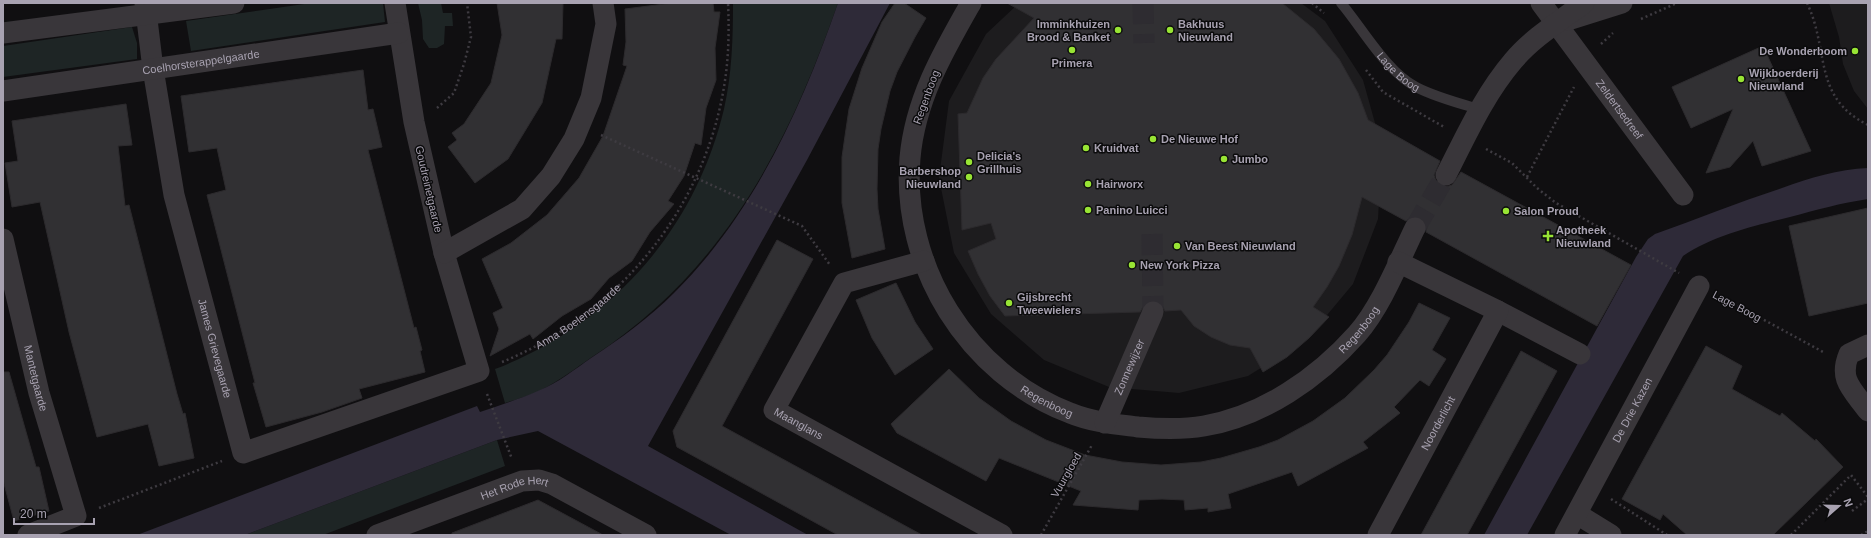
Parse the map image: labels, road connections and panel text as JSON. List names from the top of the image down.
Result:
{
  "streets": {
    "street": [
      "Coelhorsterappelgaarde",
      "Regenboog",
      "Zeldertsedreef",
      "Goudreinetgaarde",
      "James Grievegaarde",
      "Zonnewijzer",
      "Mantetgaarde",
      "De Drie Kazen",
      "Maanglans",
      "Noorderlicht",
      "Het Rode Hert"
    ],
    "lane": ["Lage Boog"],
    "path": ["Anna Boelensgaarde", "Vuurgloed"]
  },
  "crossings": [
    ["Coelhorsterappelgaarde", "Goudreinetgaarde"],
    ["Coelhorsterappelgaarde", "James Grievegaarde"],
    ["Lage Boog", "De Drie Kazen"],
    ["Regenboog", "Zonnewijzer"],
    ["Regenboog", "Vuurgloed"],
    ["Goudreinetgaarde", "Anna Boelensgaarde"],
    ["Zonnewijzer", "Vuurgloed"]
  ],
  "places": {
    "other": [
      "Imminkhuizen Brood & Banket",
      "Bakhuus Nieuwland",
      "Primera",
      "De Wonderboom",
      "Wijkboerderij Nieuwland",
      "De Nieuwe Hof",
      "Kruidvat",
      "Jumbo",
      "Delicia's Grillhuis",
      "Barbershop Nieuwland",
      "Hairworx",
      "Panino Luicci",
      "Salon Proud",
      "Van Beest Nieuwland",
      "New York Pizza",
      "Gijsbrecht Tweewielers"
    ],
    "health": ["Apotheek Nieuwland"]
  },
  "scale_bar": "20 m",
  "north": "right"
}
